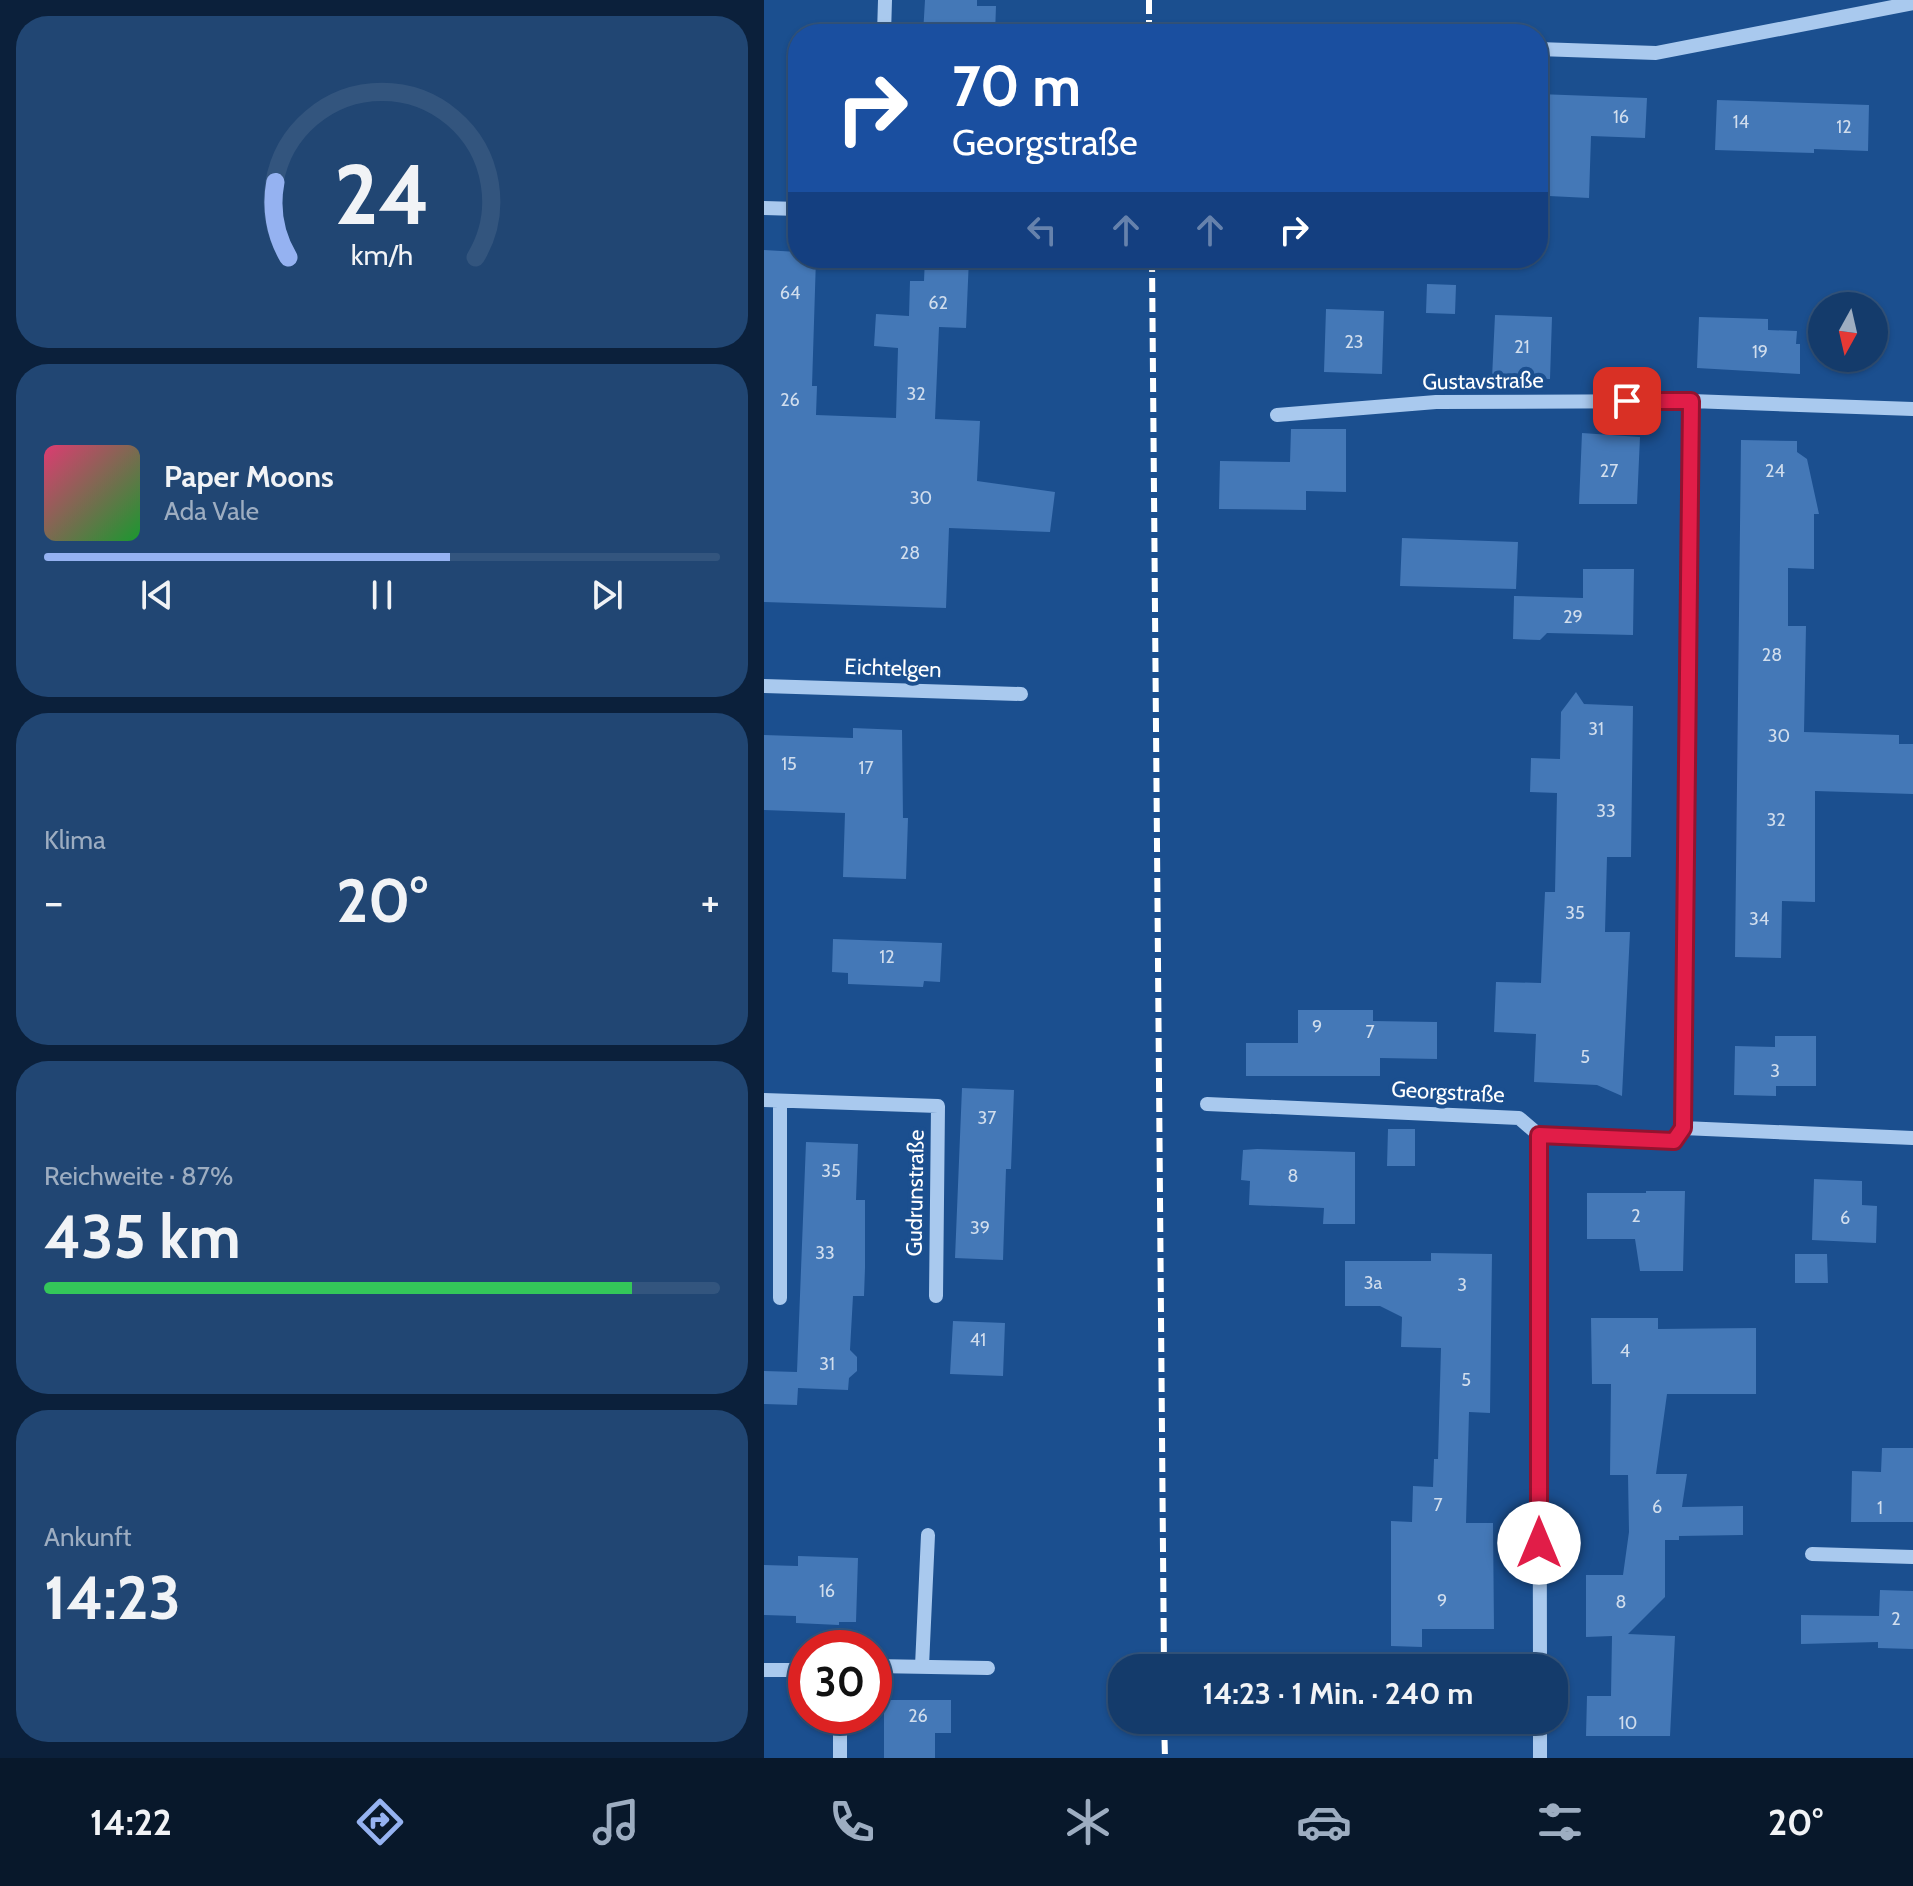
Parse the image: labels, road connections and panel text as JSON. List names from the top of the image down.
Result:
{
  "streets": {
    "street": [
      "Gustavstraße",
      "Eichtelgen",
      "Georgstraße",
      "Gudrunstraße"
    ]
  },
  "house_numbers": [
    "16",
    "14",
    "12",
    "64",
    "62",
    "23",
    "21",
    "19",
    "32",
    "26",
    "27",
    "24",
    "30",
    "28",
    "29",
    "28",
    "31",
    "30",
    "15",
    "17",
    "33",
    "32",
    "35",
    "34",
    "12",
    "9",
    "7",
    "5",
    "3",
    "37",
    "35",
    "8",
    "2",
    "6",
    "39",
    "33",
    "3a",
    "3",
    "41",
    "4",
    "31",
    "5",
    "7",
    "6",
    "1",
    "16",
    "9",
    "8",
    "2",
    "26",
    "10"
  ],
  "north": "bottom",
  "page": {
    "turn": ["70 m", "Georgstraße"],
    "song": ["Paper Moons", "Ada Vale"],
    "tile": [
      "Klima",
      ["Reichweite · 87%", "435 km"],
      ["Ankunft", "14:23"]
    ],
    "heat": ["−", "20°", "+"],
    "limit": "30",
    "trip": "14:23 · 1 Min. · 240 m",
    "tabs": ["14:22", "20°"],
    "gauge": ["24", "km/h"]
  }
}
